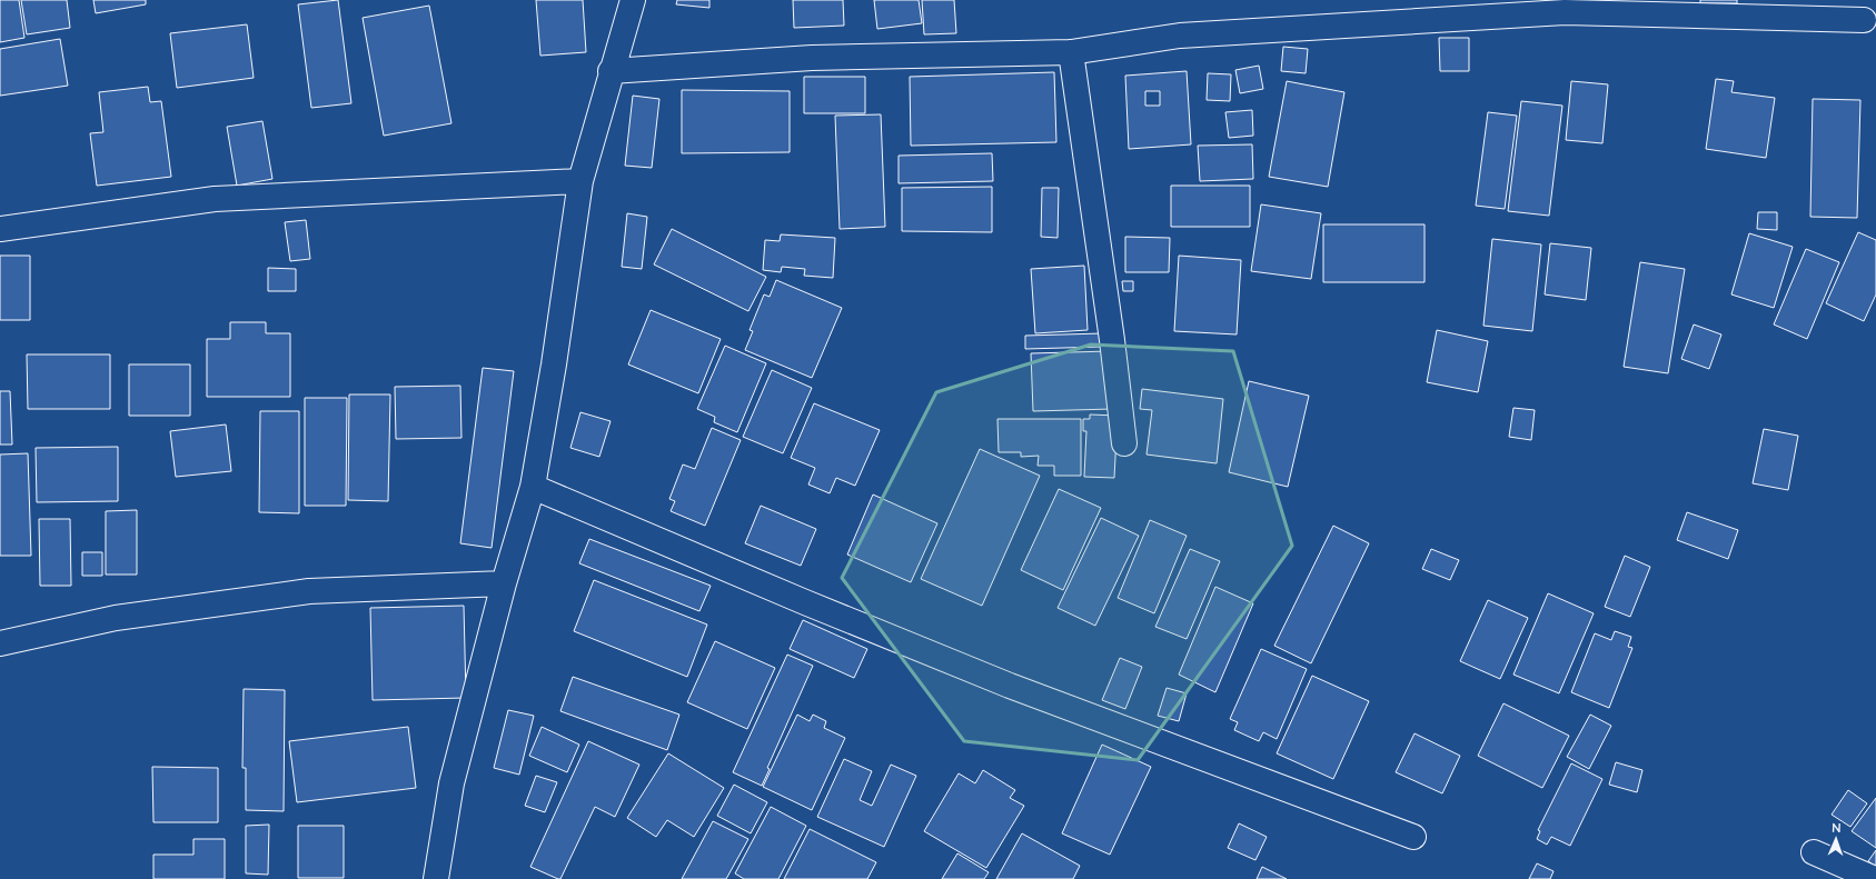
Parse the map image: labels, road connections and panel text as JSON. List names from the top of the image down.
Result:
{
  "north": "top"
}
